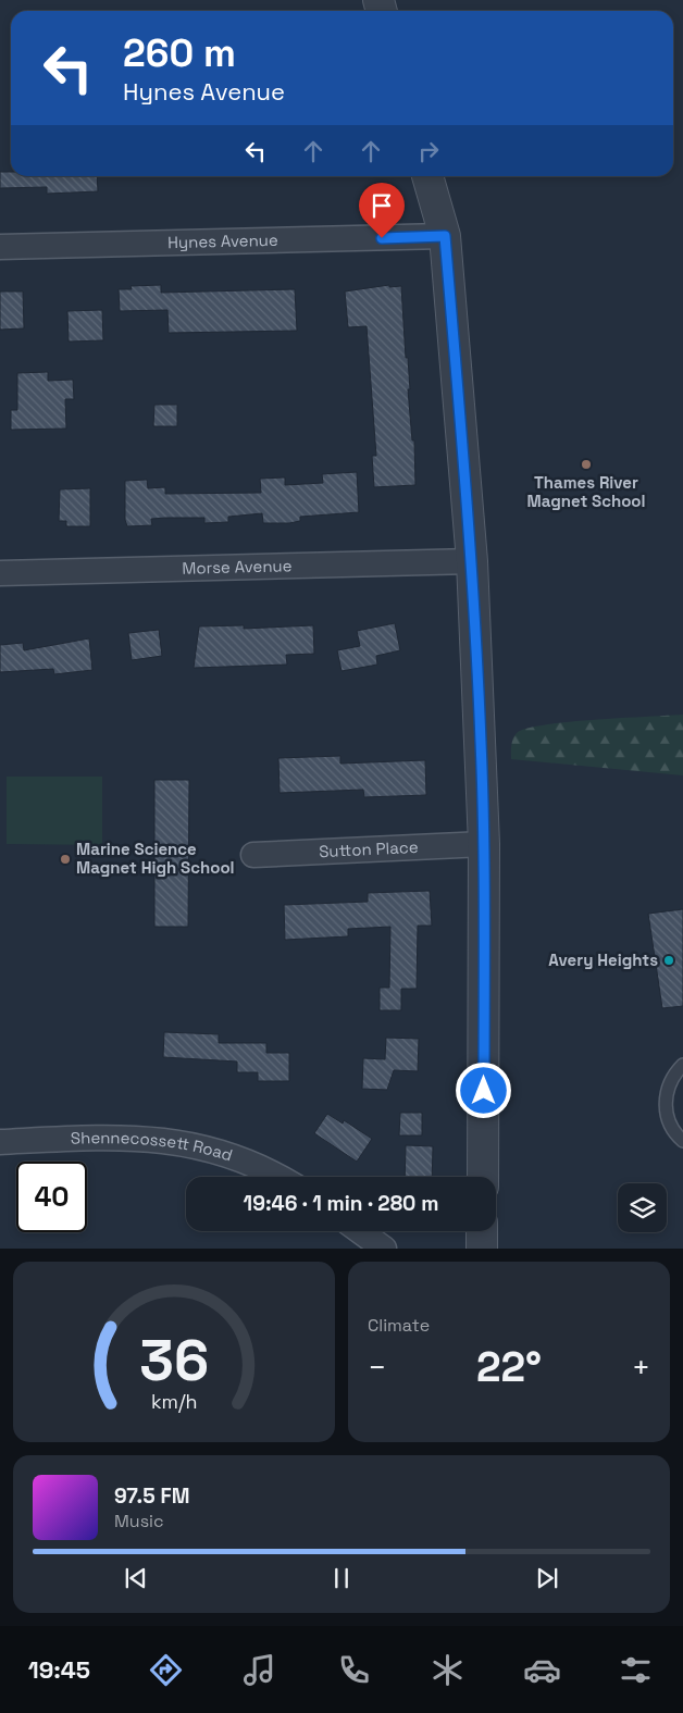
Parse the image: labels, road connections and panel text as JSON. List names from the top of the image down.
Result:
{
  "streets": {
    "street": [
      "Hynes Avenue",
      "Morse Avenue",
      "Sutton Place",
      "Shennecossett Road"
    ]
  },
  "places": ["Thames River Magnet School", "Marine Science Magnet High School", "Avery Heights"],
  "page": {
    "turn": ["260 m", "Hynes Avenue"],
    "limit": "40",
    "trip": "19:46 · 1 min · 280 m",
    "tile": "Climate",
    "heat": ["−", "22°", "+"],
    "song": ["97.5 FM", "Music"],
    "tabs": "19:45",
    "gauge": ["36", "km/h"]
  }
}
